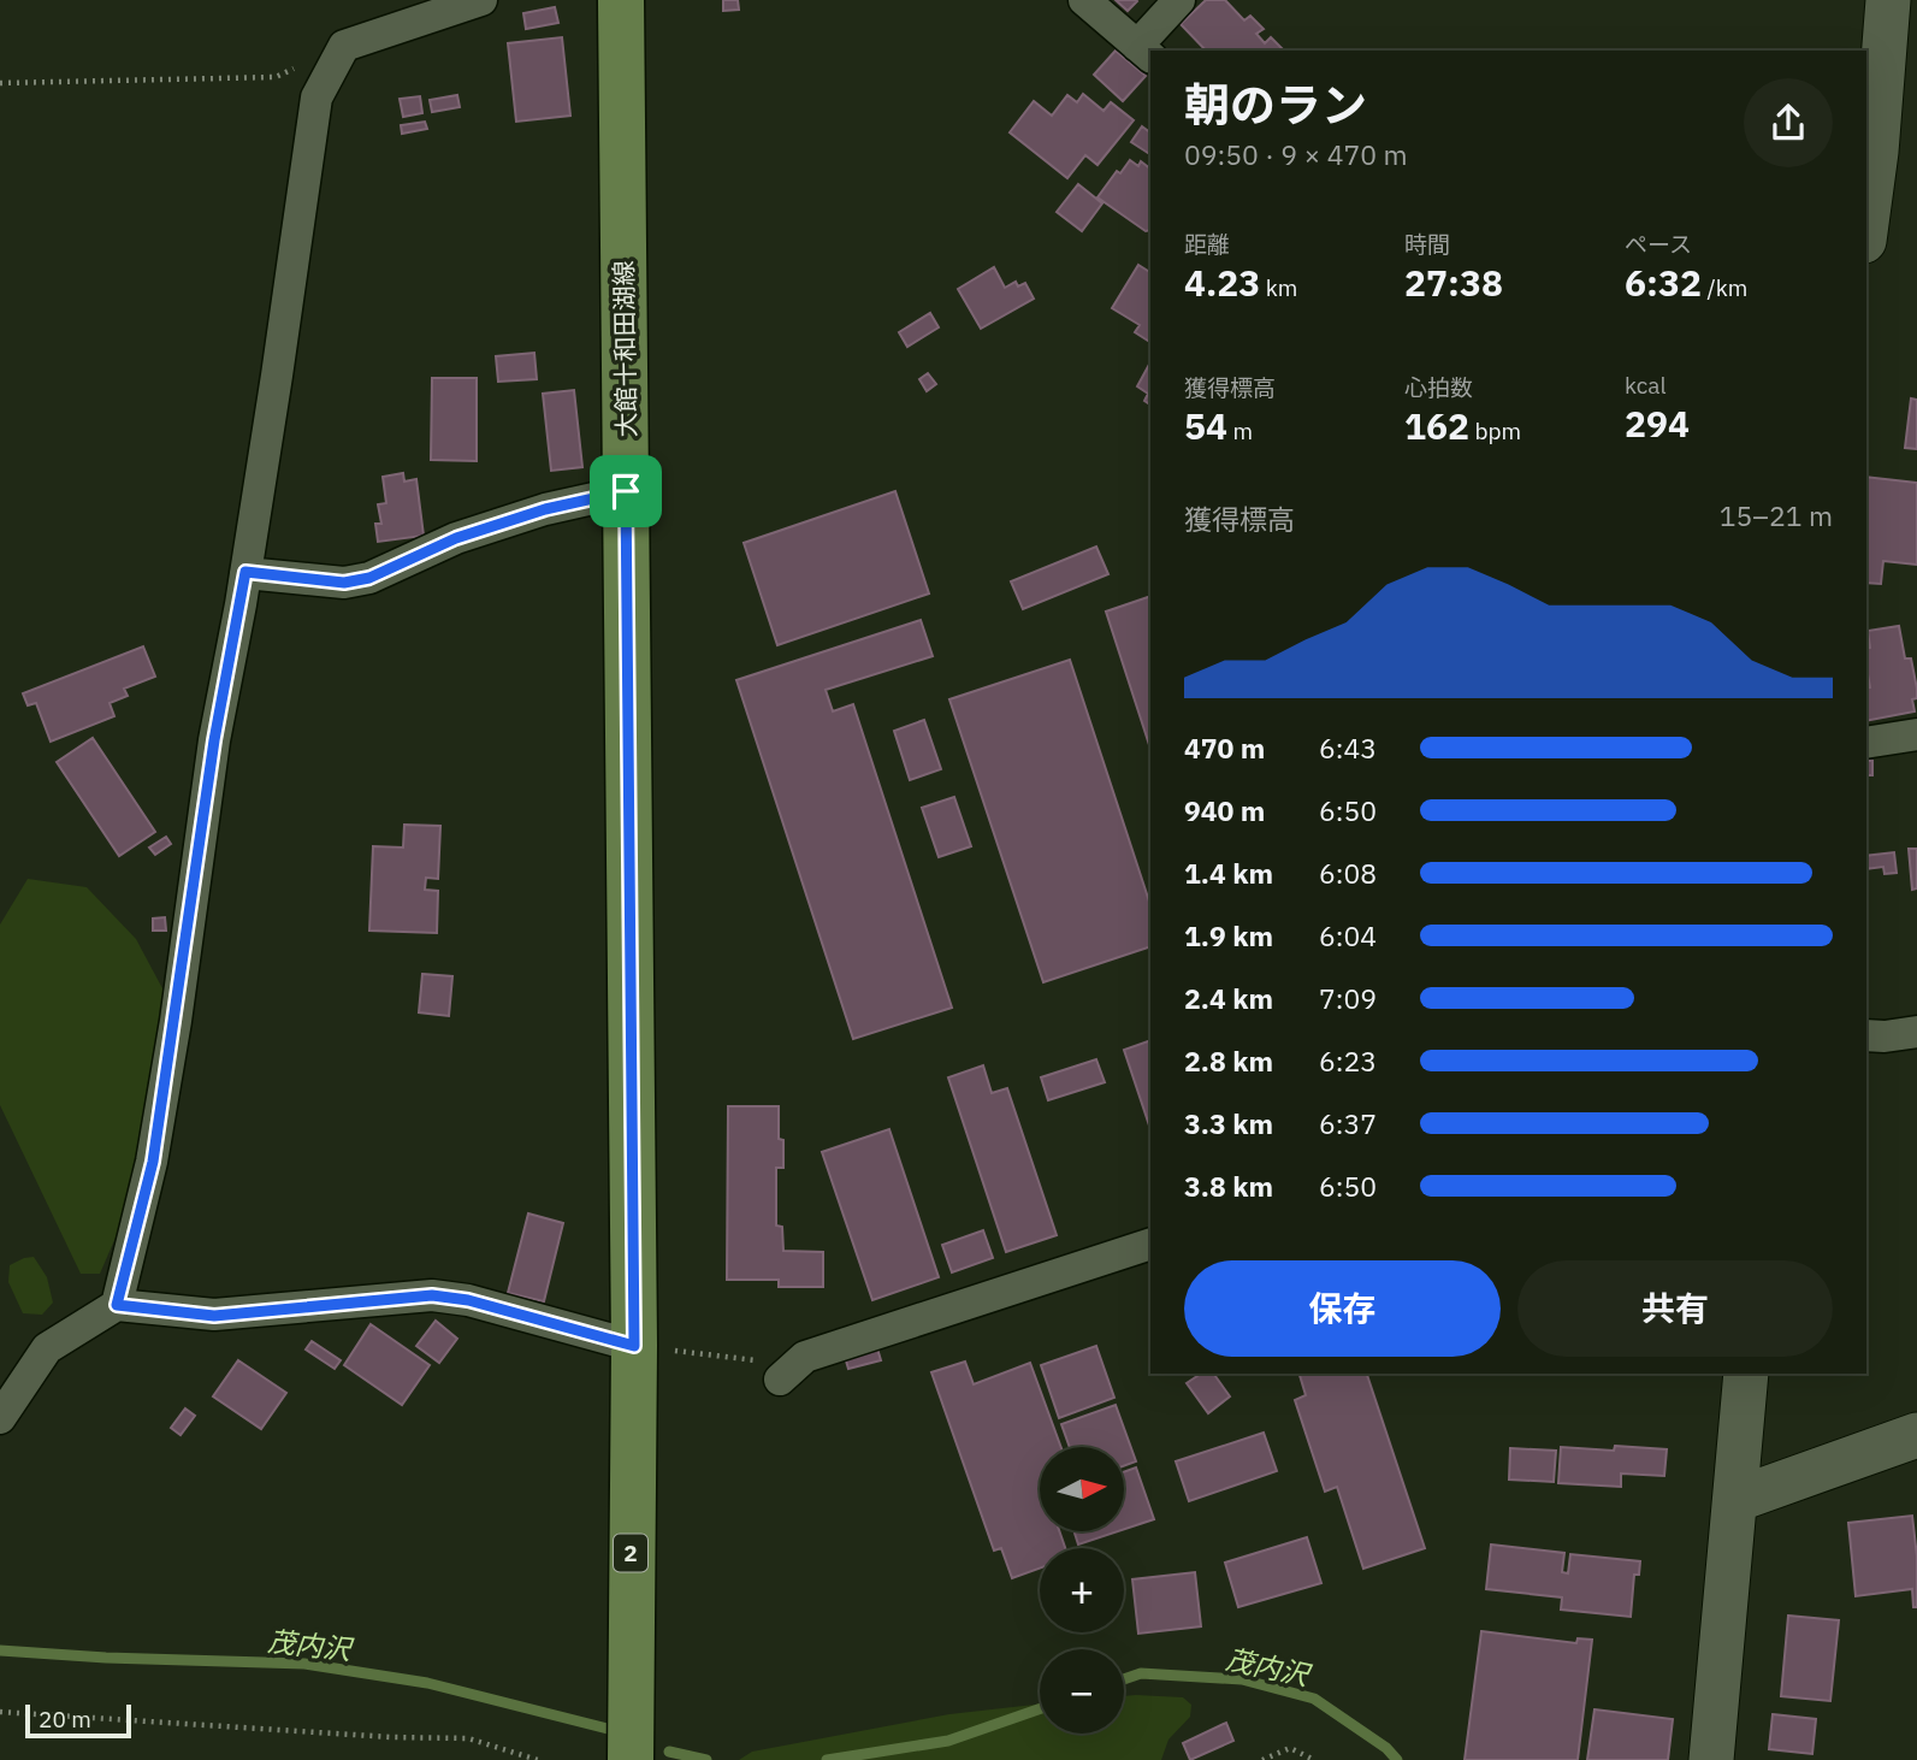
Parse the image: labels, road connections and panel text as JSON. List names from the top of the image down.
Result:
{
  "streets": {
    "main road": ["大館十和田湖線", "2"]
  },
  "water": ["茂内沢"],
  "scale_bar": "20 m",
  "north": "right",
  "page": {
    "heading": ["朝のラン", "09:50 · 9 × 470 m"],
    "stats": [
      ["距離", "4.23 km"],
      ["時間", "27:38"],
      ["ペース", "6:32 /km"],
      ["獲得標高", "54 m"],
      ["心拍数", "162 bpm"],
      ["kcal", "294"]
    ],
    "chart": ["獲得標高", "15–21 m"],
    "list": [
      {
        "name": "470 m",
        "note": "6:43"
      },
      {
        "name": "940 m",
        "note": "6:50"
      },
      {
        "name": "1.4 km",
        "note": "6:08"
      },
      {
        "name": "1.9 km",
        "note": "6:04"
      },
      {
        "name": "2.4 km",
        "note": "7:09"
      },
      {
        "name": "2.8 km",
        "note": "6:23"
      },
      {
        "name": "3.3 km",
        "note": "6:37"
      },
      {
        "name": "3.8 km",
        "note": "6:50"
      }
    ],
    "buttons": ["保存", "共有"],
    "map_buttons": ["+", "−"],
    "scale": "20 m"
  }
}
